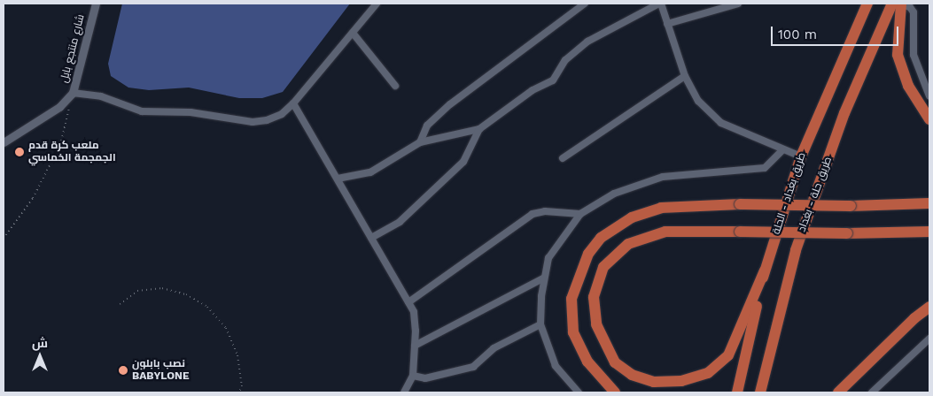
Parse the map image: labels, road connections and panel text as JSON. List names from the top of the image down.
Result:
{
  "streets": {
    "highway": ["طريق بغداد - الحلة", "طريق حلة - بغداد"],
    "street": ["شارع منتجع بابل"]
  },
  "places": ["ملعب كرة قدم الجمجمة الخماسي", "نصب بابلون BABYLONE"],
  "scale_bar": "100 m",
  "north": "top"
}
